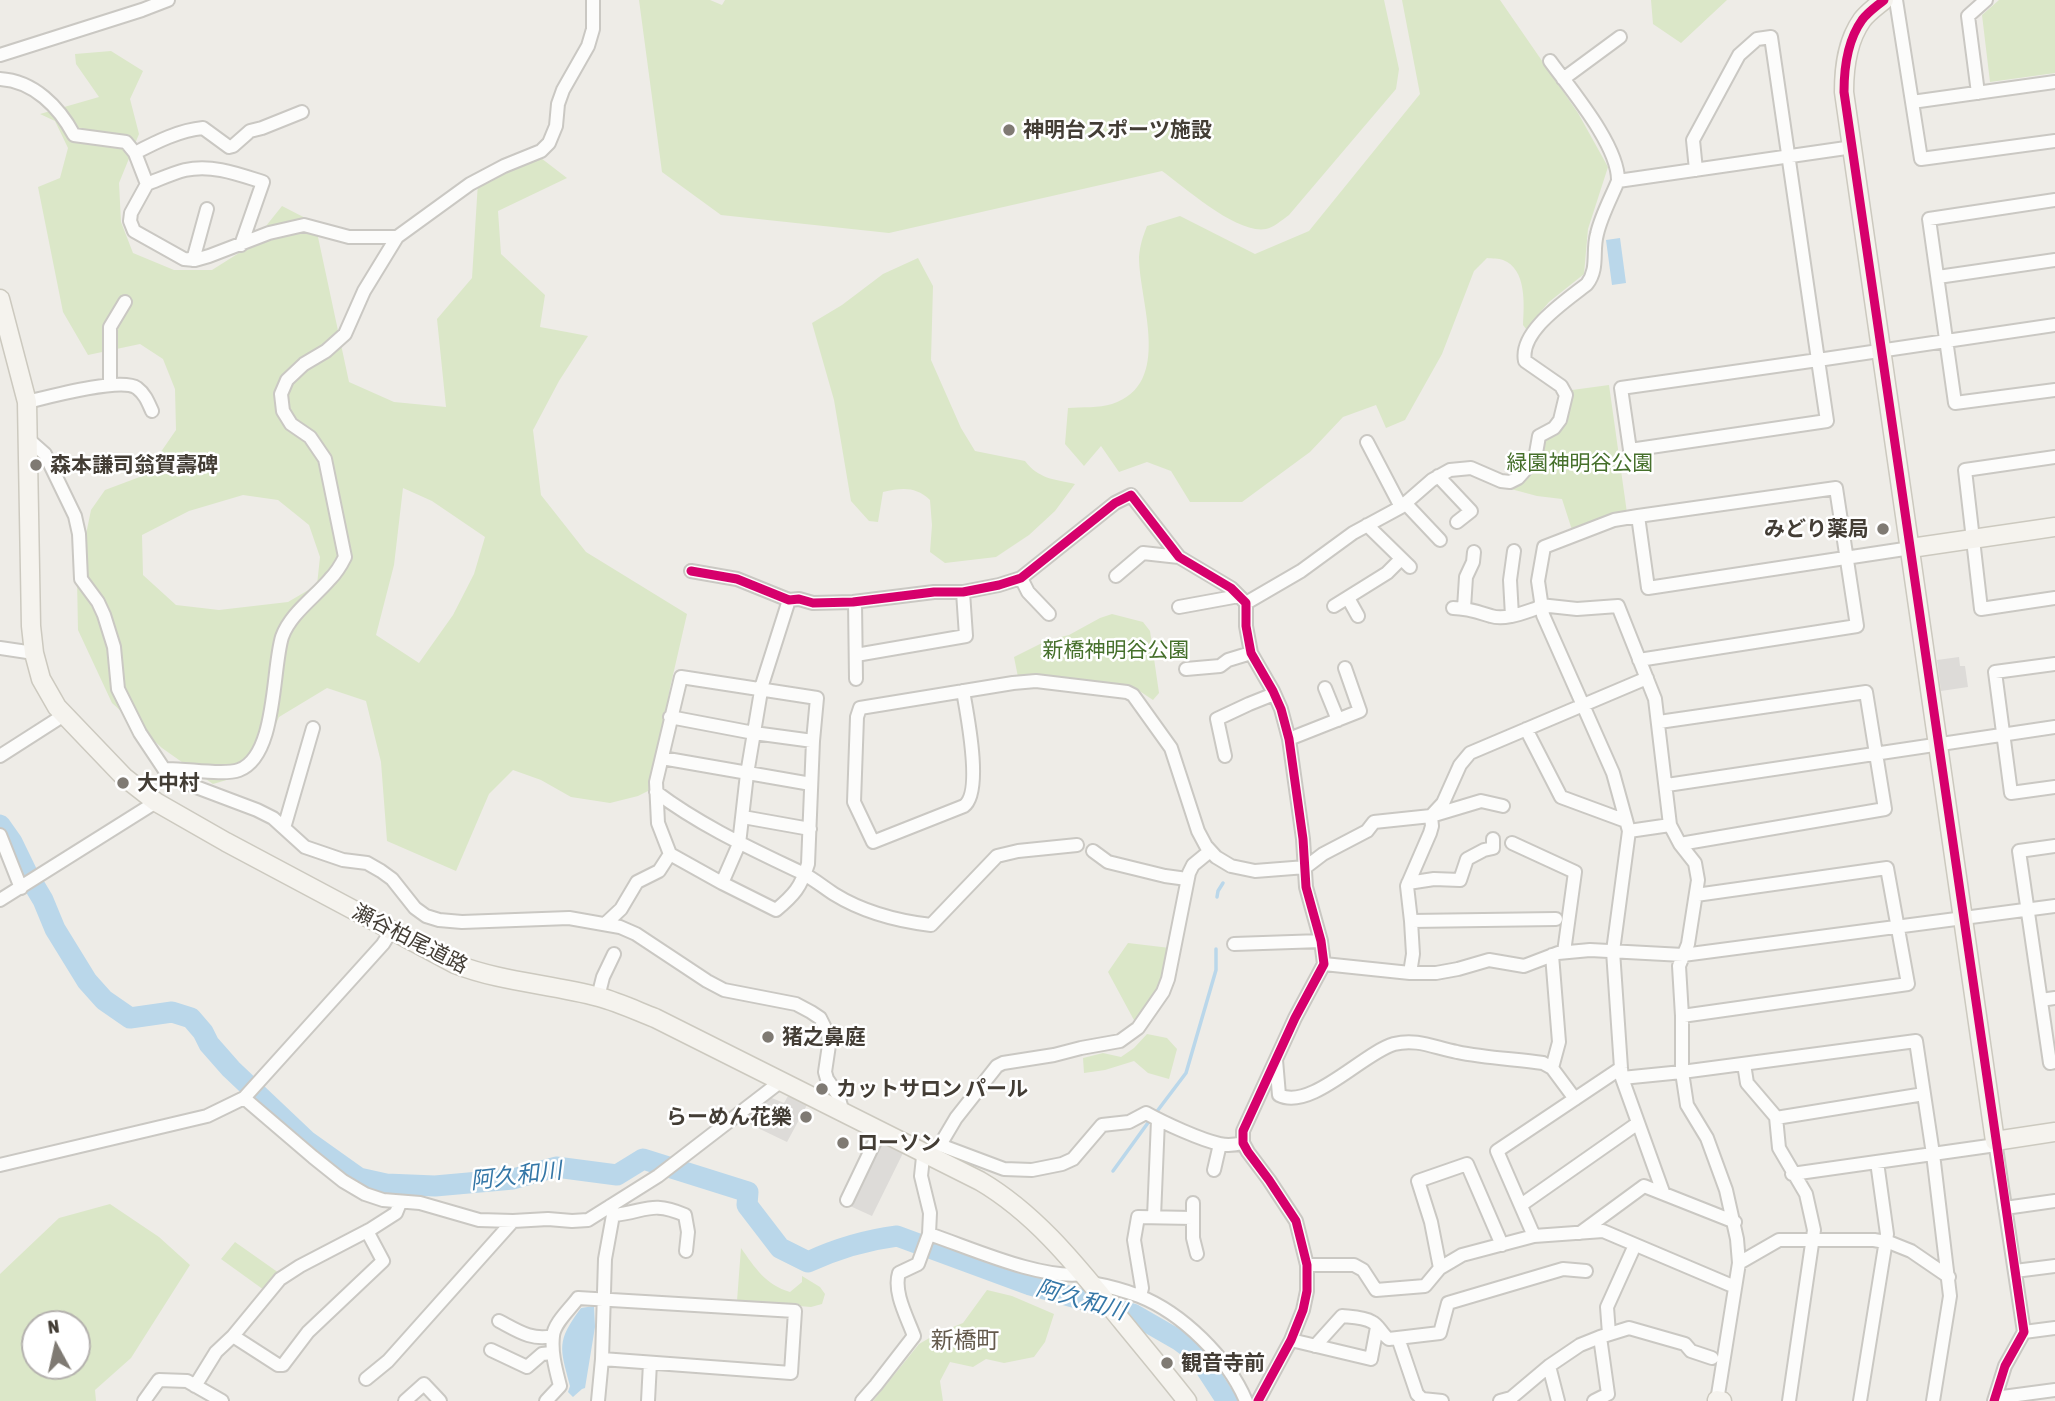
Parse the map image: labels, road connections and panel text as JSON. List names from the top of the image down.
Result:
{
  "streets": {
    "main road": ["瀬谷柏尾道路"]
  },
  "districts": ["新橋町"],
  "water": ["阿久和川"],
  "parks": ["緑園神明谷公園", "新橋神明谷公園"],
  "places": [
    "神明台スポーツ施設",
    "森本謙司翁賀壽碑",
    "みどり薬局",
    "大中村",
    "猪之鼻庭",
    "カットサロン パール",
    "らーめん花樂",
    "ローソン",
    "観音寺前"
  ],
  "north": "top"
}
